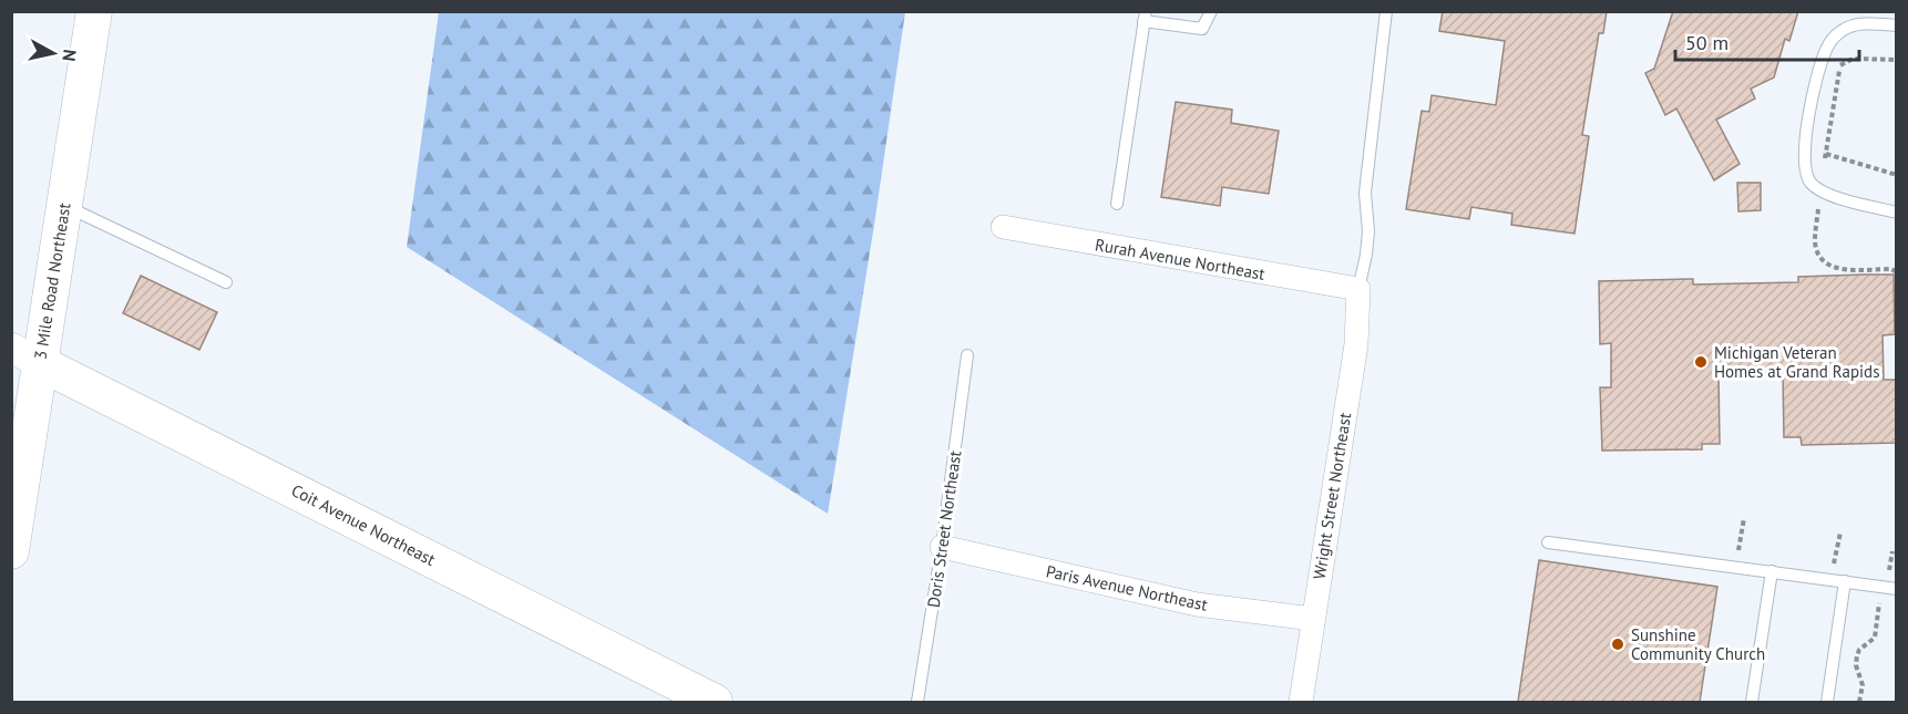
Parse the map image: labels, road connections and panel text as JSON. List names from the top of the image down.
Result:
{
  "streets": {
    "main road": ["3 Mile Road Northeast", "Coit Avenue Northeast"],
    "street": ["Rurah Avenue Northeast", "Wright Street Northeast", "Paris Avenue Northeast"],
    "lane": ["Doris Street Northeast"]
  },
  "crossings": [
    ["Rurah Avenue Northeast", "Wright Street Northeast"],
    ["3 Mile Road Northeast", "Coit Avenue Northeast"],
    ["Wright Street Northeast", "Paris Avenue Northeast"],
    ["Doris Street Northeast", "Paris Avenue Northeast"]
  ],
  "places": ["Michigan Veteran Homes at Grand Rapids", "Sunshine Community Church"],
  "scale_bar": "50 m",
  "north": "right"
}
